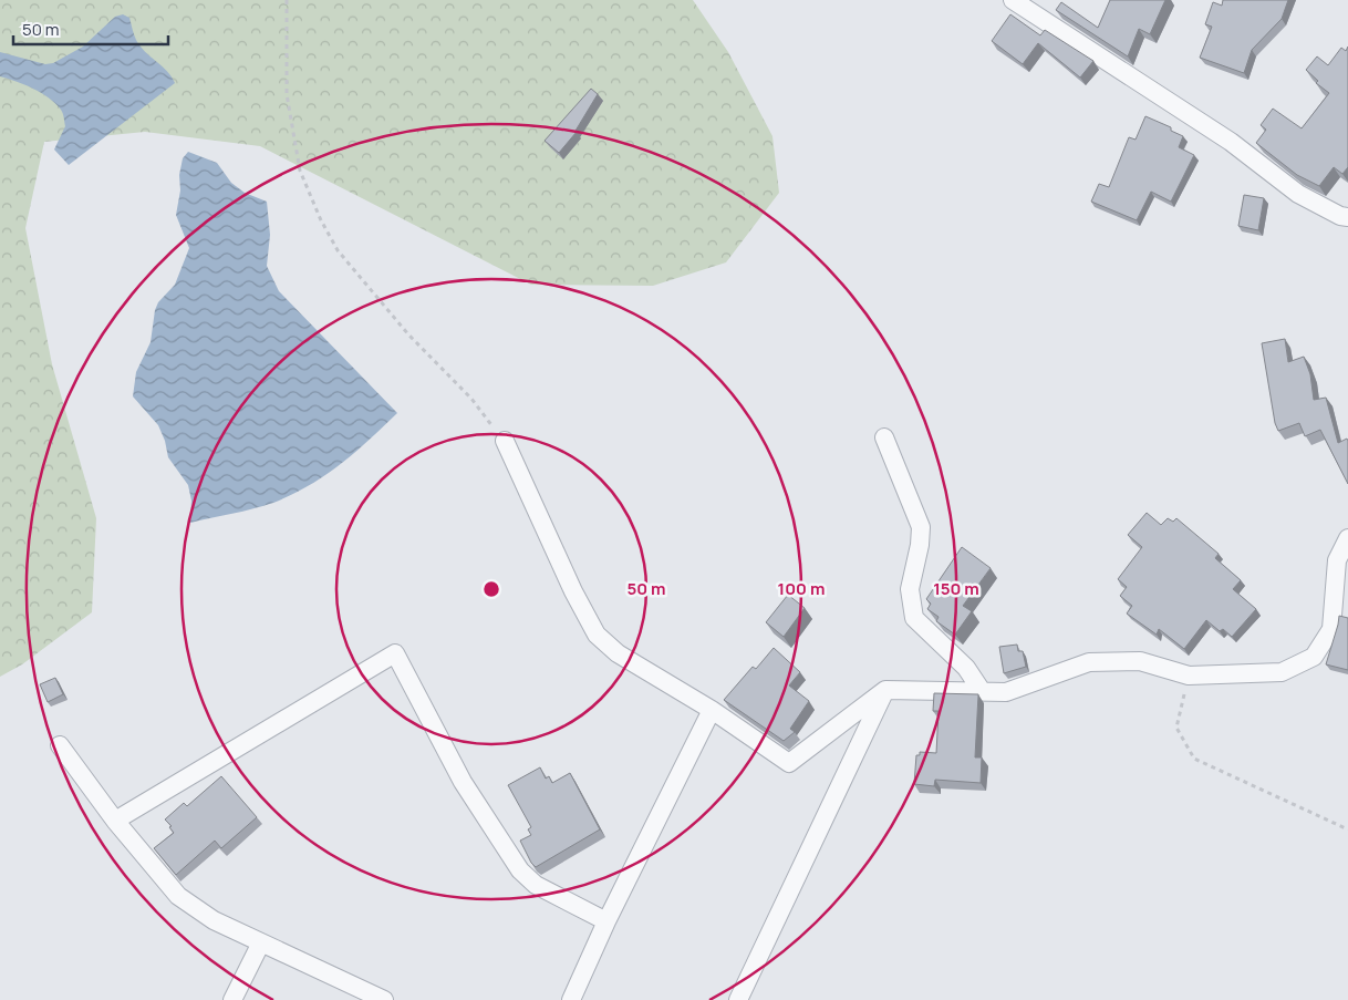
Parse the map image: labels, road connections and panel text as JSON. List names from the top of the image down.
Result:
{
  "scale_bar": "50 m",
  "rings": ["50 m", "100 m", "150 m"]
}
